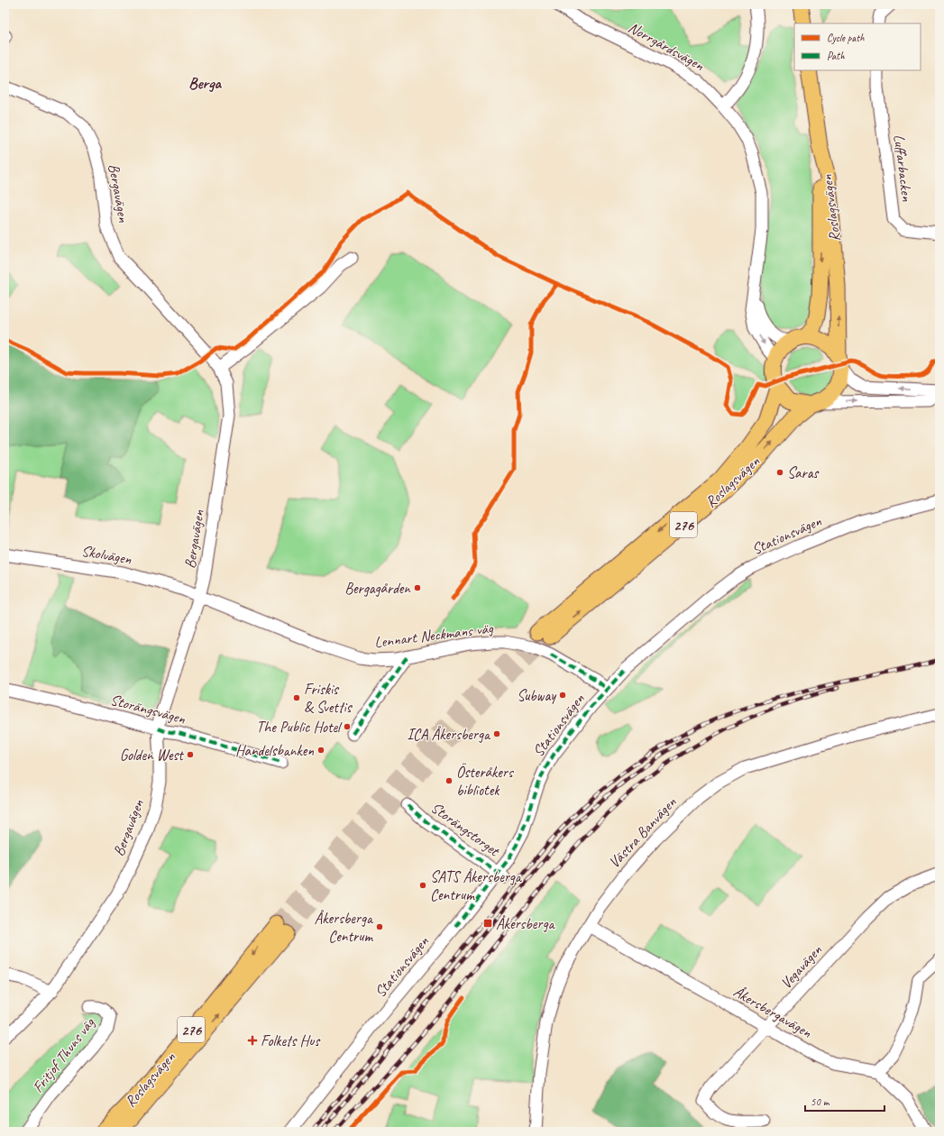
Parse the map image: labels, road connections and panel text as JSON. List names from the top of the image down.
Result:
{
  "streets": {
    "main road": ["Roslagsvägen", "276"],
    "street": [
      "Norrgårdsvägen",
      "Luffarbacken",
      "Bergavägen",
      "Stationsvägen",
      "Skolvägen",
      "Lennart Neckmans väg",
      "Storängsvägen",
      "Storängstorget",
      "Västra Banvägen",
      "Vegavägen",
      "Åkersbergavägen",
      "Fritjof Thuns väg"
    ]
  },
  "crossings": [
    ["Norrgårdsvägen", "Roslagsvägen"],
    ["Bergavägen", "Skolvägen"],
    ["Bergavägen", "Lennart Neckmans väg"],
    ["Bergavägen", "Storängsvägen"],
    ["Stationsvägen", "Lennart Neckmans väg"],
    ["Stationsvägen", "Storängstorget"],
    ["Skolvägen", "Lennart Neckmans väg"],
    ["Västra Banvägen", "Åkersbergavägen"],
    ["Vegavägen", "Åkersbergavägen"]
  ],
  "districts": ["Berga"],
  "places": {
    "other": [
      "Saras",
      "Bergagården",
      "Subway",
      "Friskis & Svettis",
      "The Public Hotel",
      "ICA Åkersberga",
      "Handelsbanken",
      "Golden West",
      "Österåkers bibliotek",
      "SATS Åkersberga Centrum",
      "Åkersberga Centrum"
    ],
    "transit": ["Åkersberga"],
    "health": ["Folkets Hus"]
  },
  "legend": ["Cycle path", "Path"],
  "scale_bar": "50 m"
}
